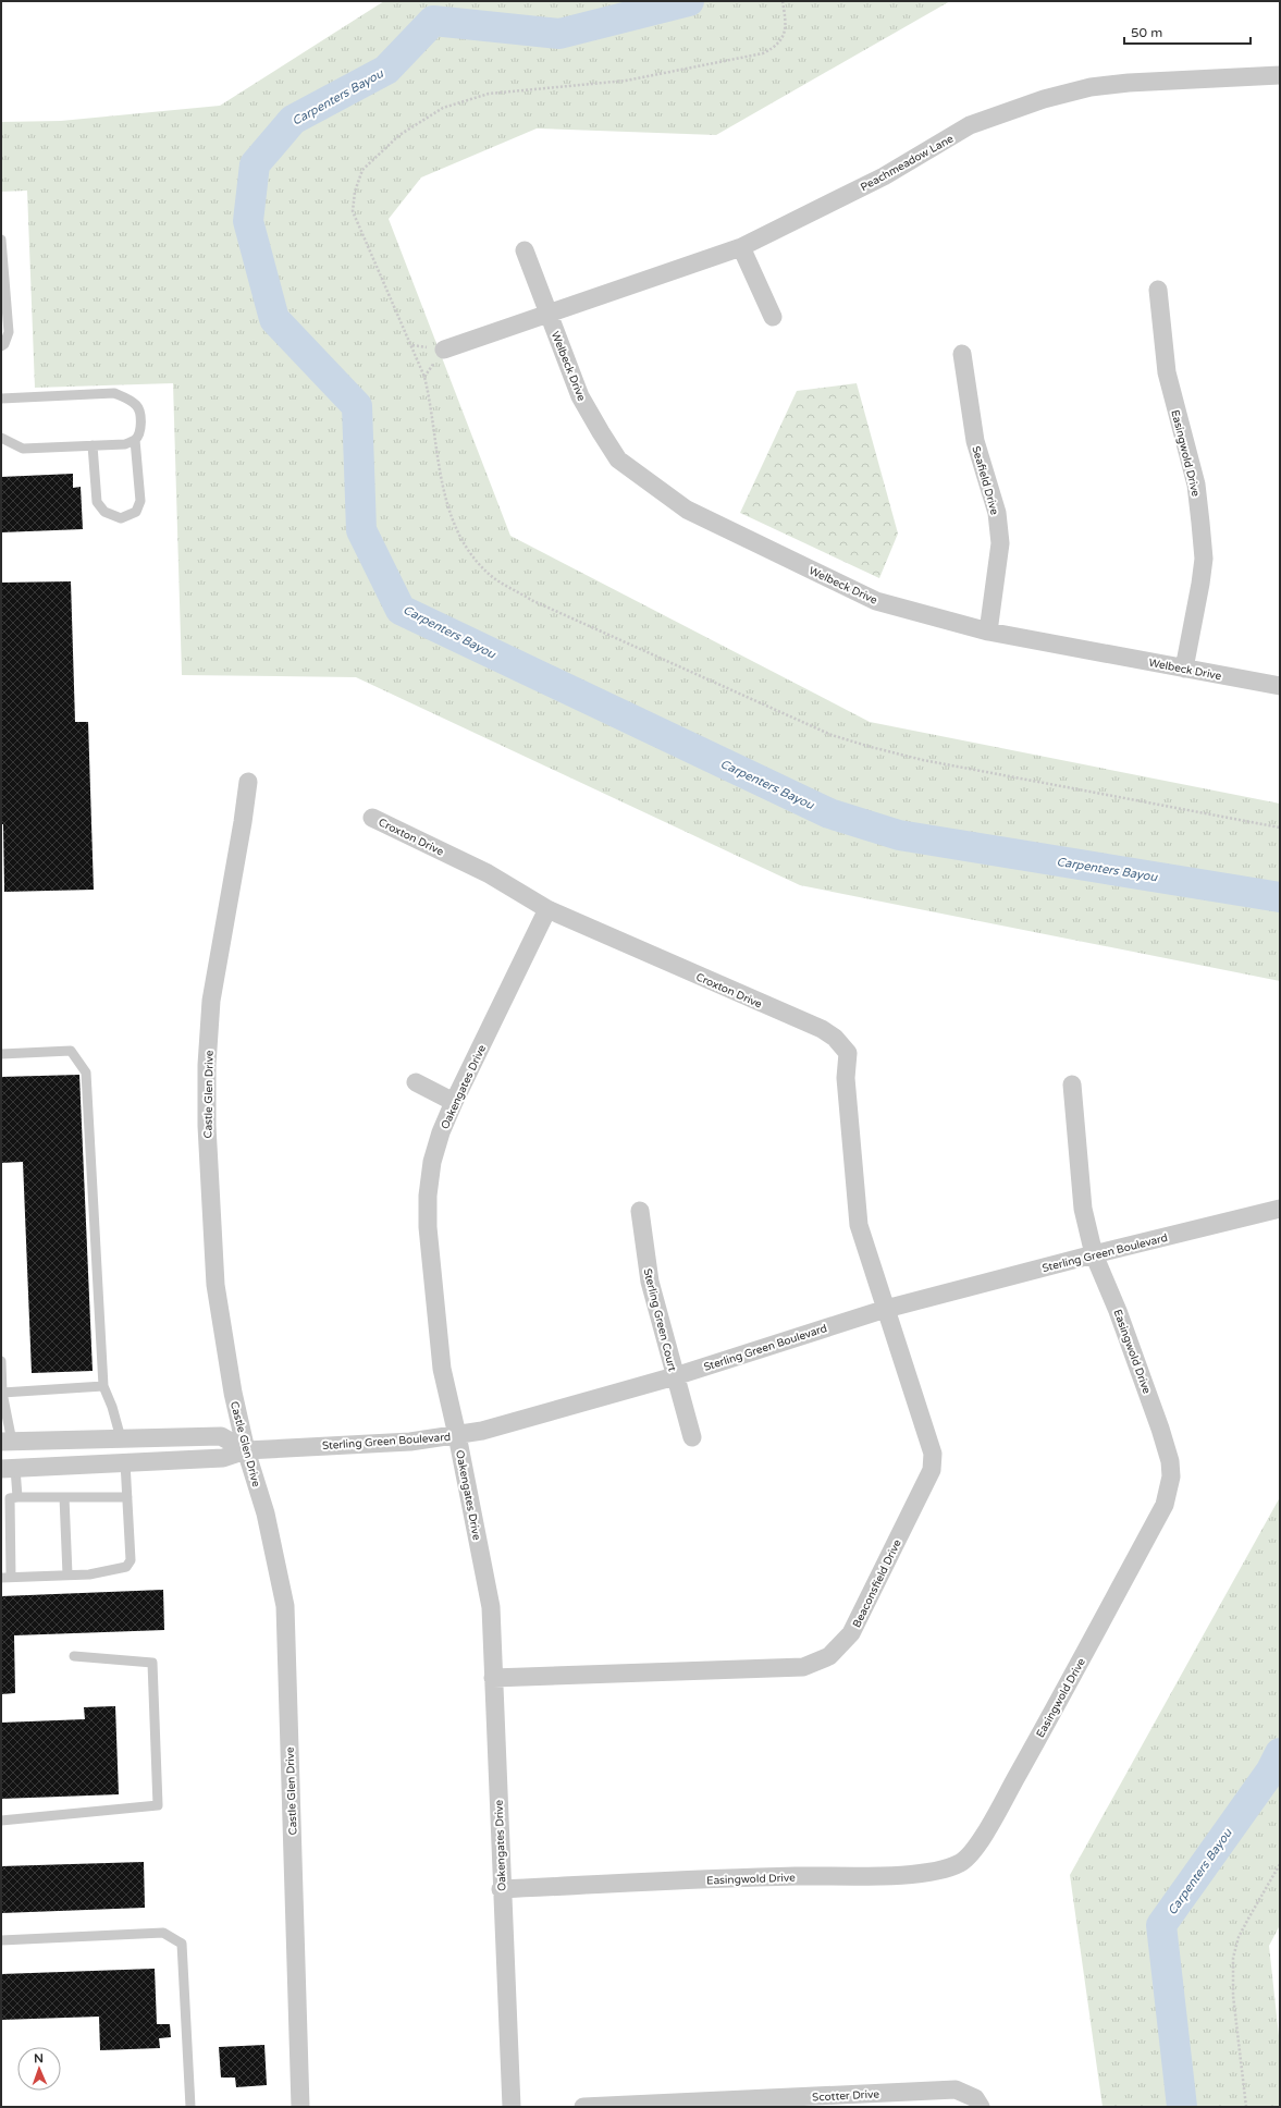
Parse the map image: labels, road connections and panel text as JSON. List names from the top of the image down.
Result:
{
  "streets": {
    "street": [
      "Peachmeadow Lane",
      "Welbeck Drive",
      "Easingwold Drive",
      "Seafield Drive",
      "Croxton Drive",
      "Oakengates Drive",
      "Castle Glen Drive",
      "Sterling Green Boulevard",
      "Sterling Green Court",
      "Beaconsfield Drive",
      "Scotter Drive"
    ]
  },
  "crossings": [
    ["Peachmeadow Lane", "Welbeck Drive"],
    ["Welbeck Drive", "Easingwold Drive"],
    ["Welbeck Drive", "Seafield Drive"],
    ["Easingwold Drive", "Oakengates Drive"],
    ["Easingwold Drive", "Sterling Green Boulevard"],
    ["Croxton Drive", "Oakengates Drive"],
    ["Croxton Drive", "Sterling Green Boulevard"],
    ["Croxton Drive", "Beaconsfield Drive"],
    ["Oakengates Drive", "Sterling Green Boulevard"],
    ["Oakengates Drive", "Beaconsfield Drive"],
    ["Castle Glen Drive", "Sterling Green Boulevard"],
    ["Sterling Green Boulevard", "Sterling Green Court"],
    ["Sterling Green Boulevard", "Beaconsfield Drive"]
  ],
  "water": ["Carpenters Bayou"],
  "scale_bar": "50 m",
  "north": "top"
}
